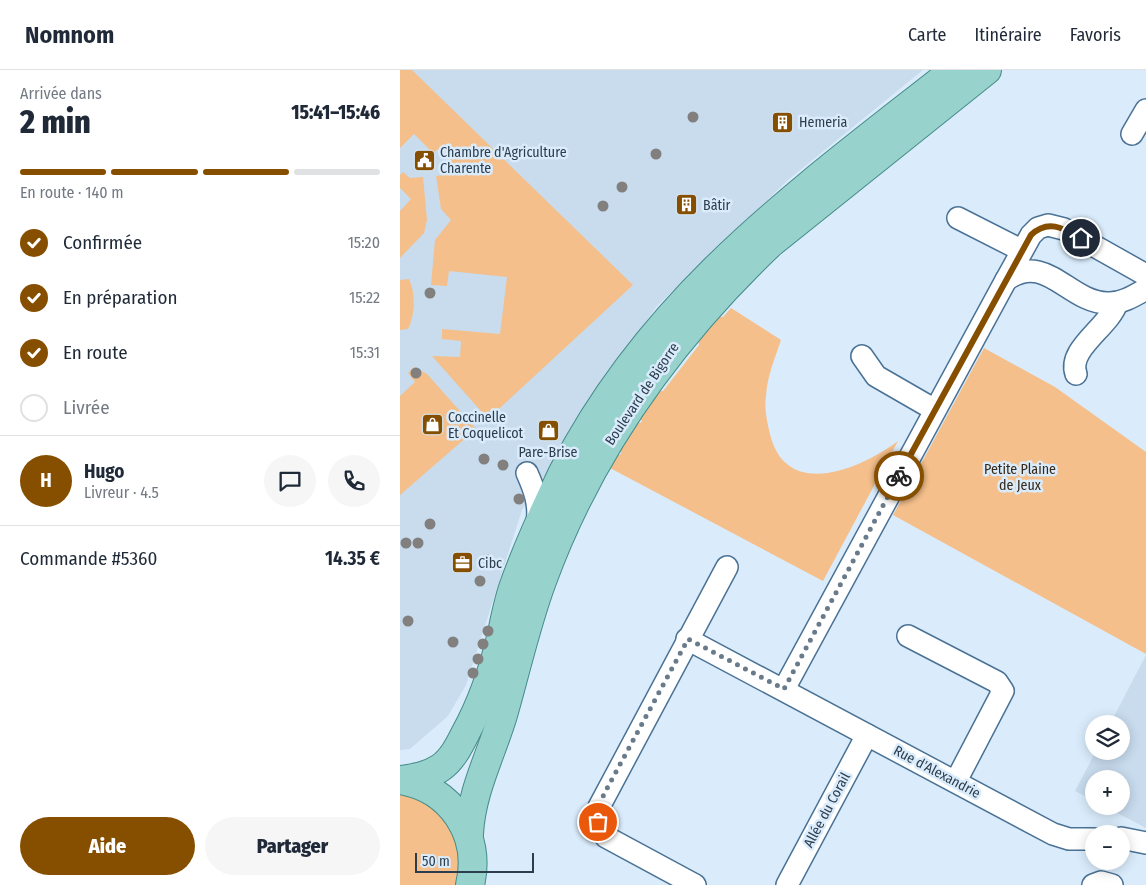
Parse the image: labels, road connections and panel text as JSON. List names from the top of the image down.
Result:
{
  "streets": {
    "main road": ["Boulevard de Bigorre"],
    "street": ["Rue d'Alexandrie", "Allée du Corail"]
  },
  "crossings": [
    ["Rue d'Alexandrie", "Allée du Corail"]
  ],
  "parks": ["Petite Plaine de Jeux"],
  "places": {
    "building": ["Hemeria", "Bâtir"],
    "public building": ["Chambre d'Agriculture Charente"],
    "shop": ["Coccinelle Et Coquelicot", "Pare-Brise"],
    "office": ["Cibc"]
  },
  "scale_bar": "50 m",
  "page": {
    "header": "Nomnom",
    "nav": ["Carte", "Itinéraire", "Favoris"],
    "heading": ["2 min", "Arrivée dans", "15:41–15:46"],
    "panel": [
      "Hugo",
      "Livreur · 4.5",
      "Commande #5360",
      "14.35 €"
    ],
    "bar": "En route · 140 m",
    "list": [
      ["Confirmée", "15:20"],
      ["En préparation", "15:22"],
      ["En route", "15:31"],
      "Livrée"
    ],
    "round": "H",
    "map_buttons": ["+", "−"],
    "buttons": ["Aide", "Partager"],
    "scale": "50 m"
  }
}
